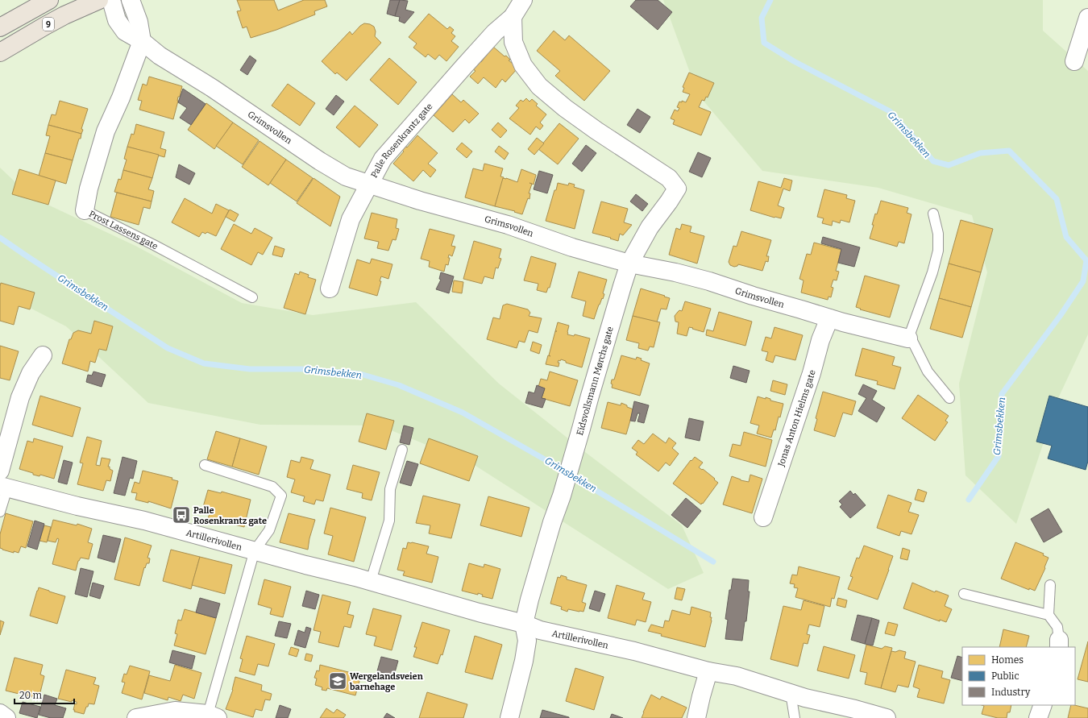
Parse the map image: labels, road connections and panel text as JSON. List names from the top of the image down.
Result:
{
  "streets": {
    "highway": ["9"],
    "street": [
      "Grimsvollen",
      "Palle Rosenkrantz gate",
      "Prost Lassens gate",
      "Eidsvollsmann Mørchs gate",
      "Jonas Anton Hielms gate",
      "Artillerivollen"
    ]
  },
  "crossings": [
    ["Grimsvollen", "Palle Rosenkrantz gate"],
    ["Grimsvollen", "Prost Lassens gate"],
    ["Grimsvollen", "Eidsvollsmann Mørchs gate"],
    ["Grimsvollen", "Jonas Anton Hielms gate"],
    ["Palle Rosenkrantz gate", "Eidsvollsmann Mørchs gate"],
    ["Eidsvollsmann Mørchs gate", "Artillerivollen"]
  ],
  "water": ["Grimsbekken"],
  "places": {
    "bus stop": ["Palle Rosenkrantz gate"],
    "school or university": ["Wergelandsveien barnehage"]
  },
  "legend": ["Homes", "Public", "Industry"],
  "scale_bar": "20 m"
}
